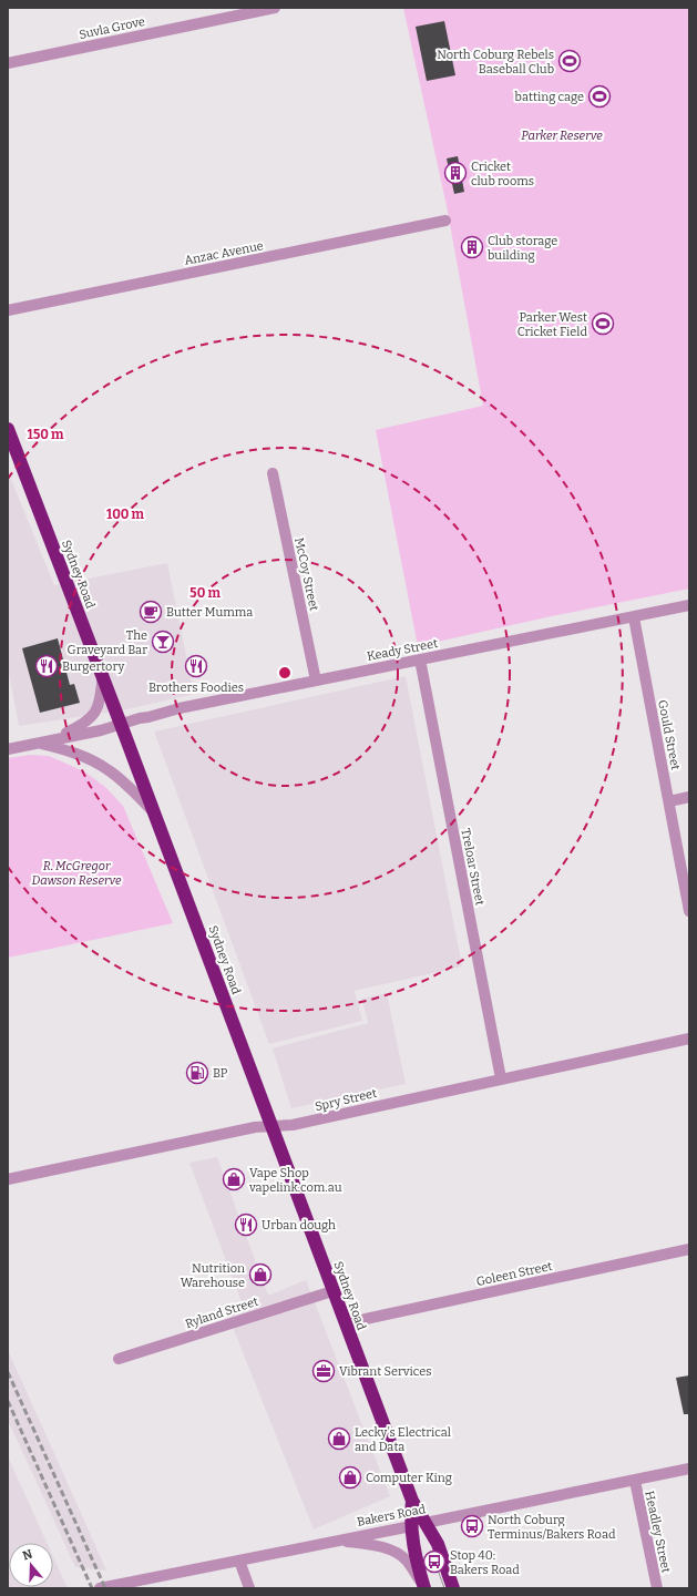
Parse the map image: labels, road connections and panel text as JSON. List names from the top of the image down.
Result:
{
  "streets": {
    "highway": ["Sydney Road", "Bakers Road"],
    "street": [
      "Suvla Grove",
      "Anzac Avenue",
      "McCoy Street",
      "Keady Street",
      "Gould Street",
      "Treloar Street",
      "Spry Street",
      "Goleen Street",
      "Ryland Street",
      "Headley Street"
    ]
  },
  "crossings": [
    ["Sydney Road", "Keady Street"],
    ["Sydney Road", "Spry Street"],
    ["Sydney Road", "Goleen Street"],
    ["Sydney Road", "Ryland Street"],
    ["Sydney Road", "Bakers Road"],
    ["McCoy Street", "Keady Street"],
    ["Keady Street", "Gould Street"],
    ["Keady Street", "Treloar Street"],
    ["Treloar Street", "Spry Street"],
    ["Bakers Road", "Headley Street"]
  ],
  "parks": ["Parker Reserve", "R. McGregor Dawson Reserve"],
  "places": {
    "sports": ["North Coburg Rebels Baseball Club", "batting cage", "Parker West Cricket Field"],
    "building": ["Cricket club rooms", "Club storage building"],
    "cafe": ["Butter Mumma"],
    "bar": ["The Graveyard Bar"],
    "restaurant": ["Burgertory", "Brothers Foodies", "Urban dough"],
    "fuel station": ["BP"],
    "shop": [
      "Vape Shop vapelink.com.au",
      "Nutrition Warehouse",
      "Lecky's Electrical and Data",
      "Computer King"
    ],
    "office": ["Vibrant Services"],
    "bus stop": ["North Coburg Terminus/Bakers Road", "Stop 40: Bakers Road"]
  },
  "north": "top",
  "rings": ["150 m", "100 m", "50 m"]
}
